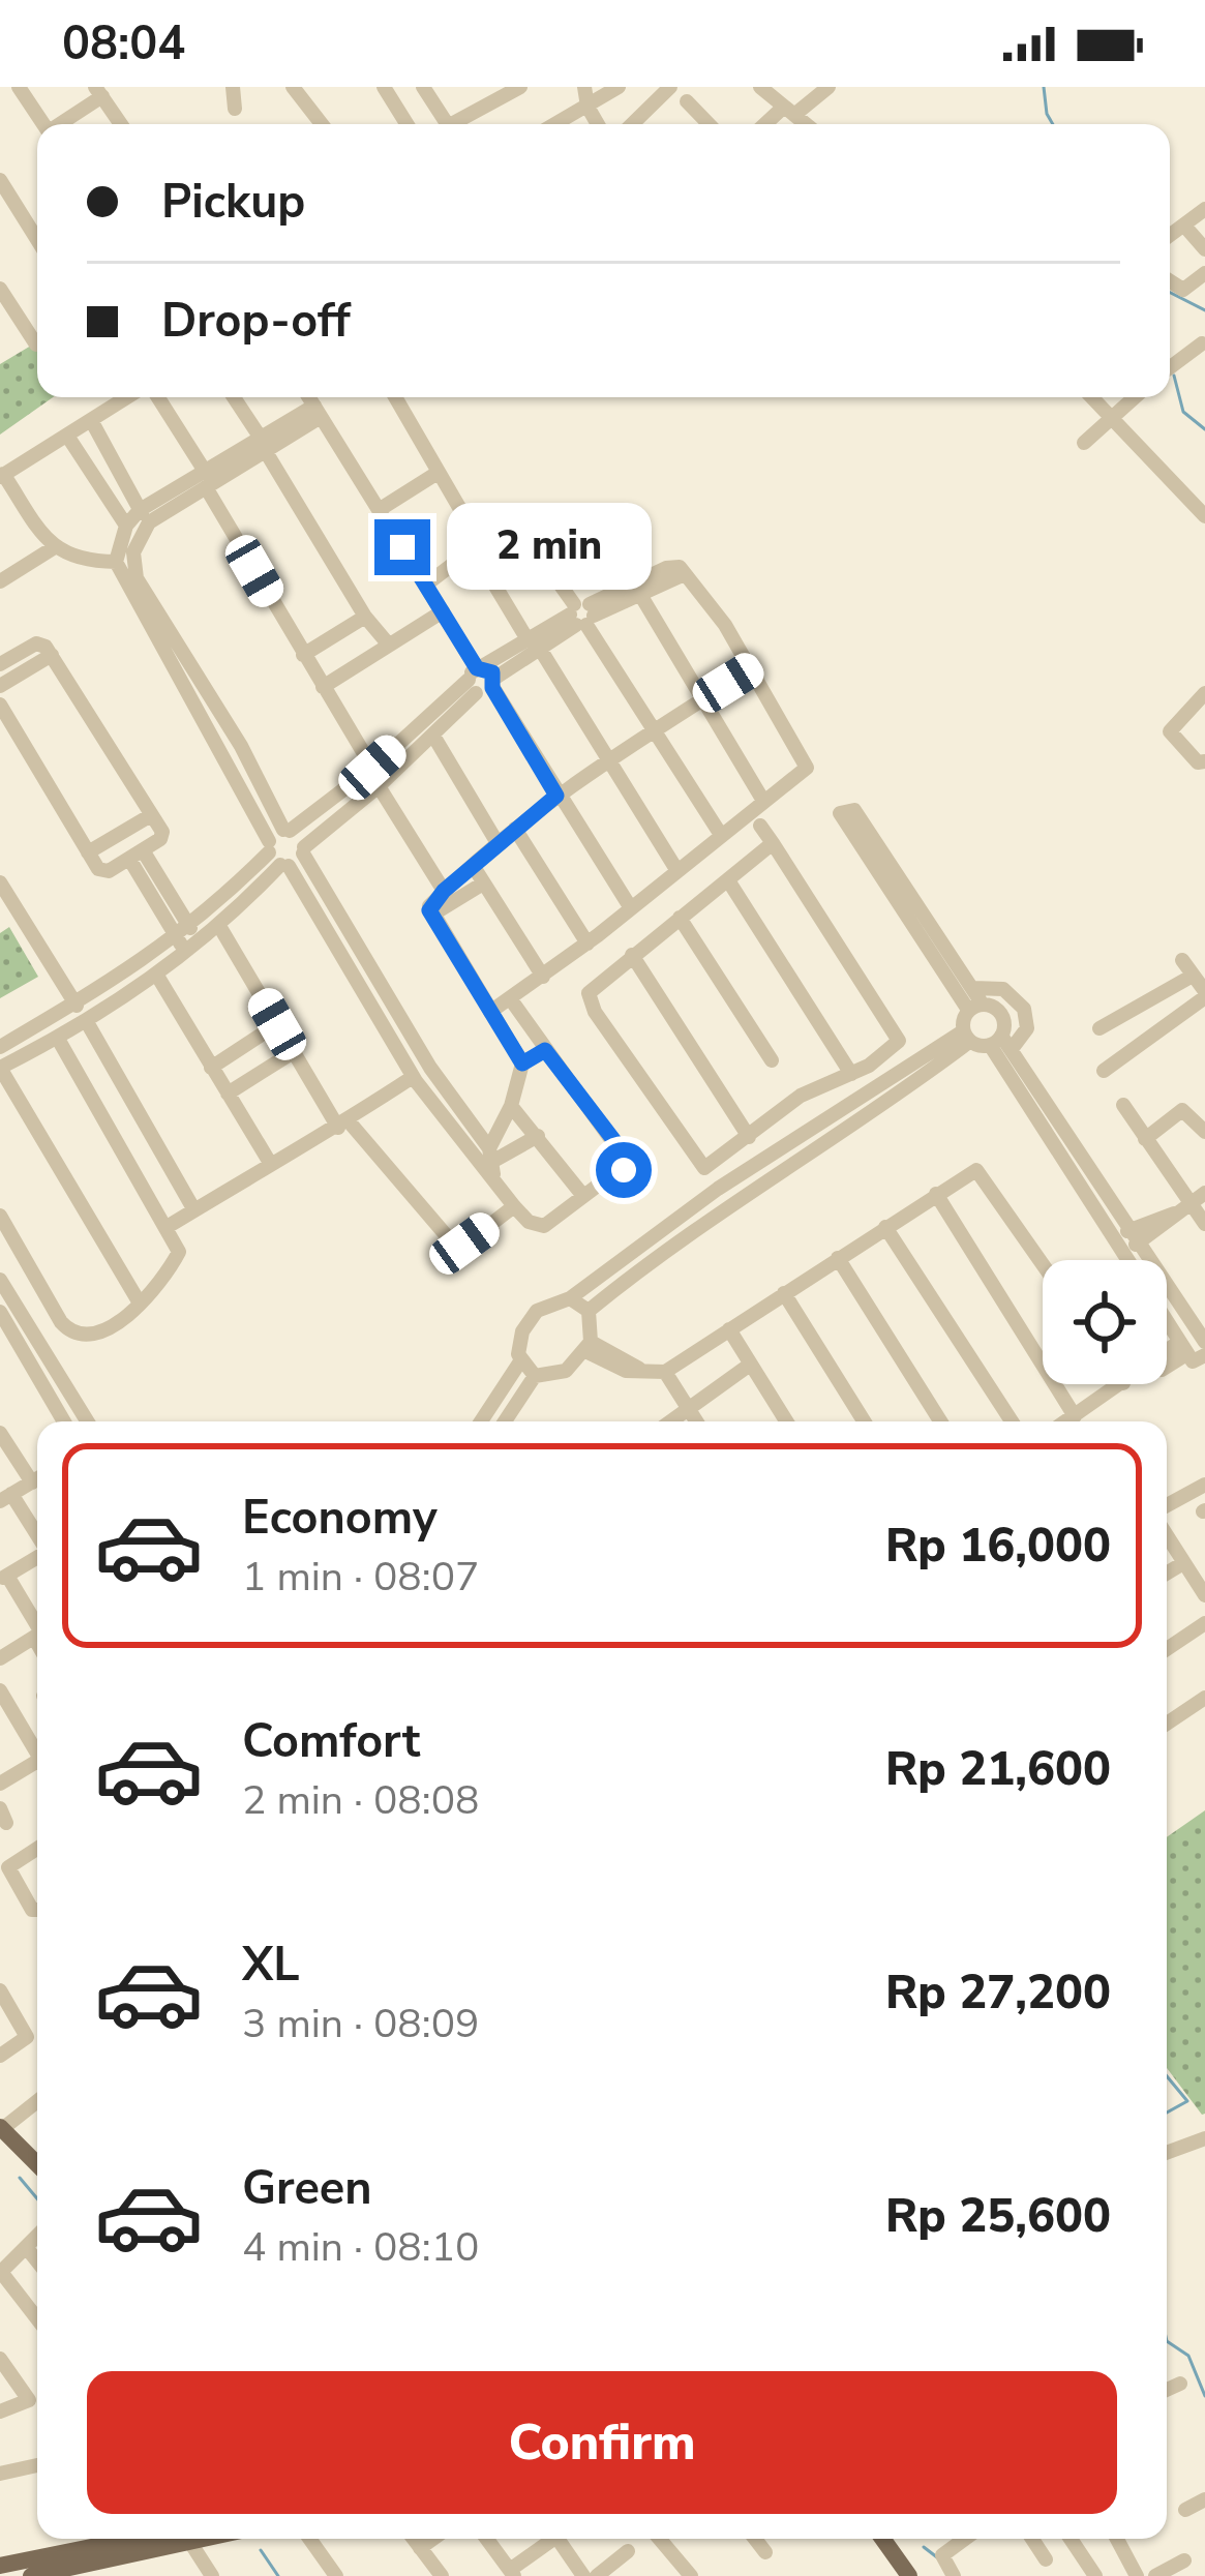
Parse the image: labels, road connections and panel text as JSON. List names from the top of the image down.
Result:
{
  "page": {
    "status": "08:04",
    "banner": ["Pickup", "Drop-off"],
    "bubble": "2 min",
    "list": [
      {
        "name": "Economy",
        "note": "1 min · 08:07",
        "value": "Rp 16,000"
      },
      {
        "name": "Comfort",
        "note": "2 min · 08:08",
        "value": "Rp 21,600"
      },
      {
        "name": "XL",
        "note": "3 min · 08:09",
        "value": "Rp 27,200"
      },
      {
        "name": "Green",
        "note": "4 min · 08:10",
        "value": "Rp 25,600"
      }
    ],
    "buttons": "Confirm"
  }
}
